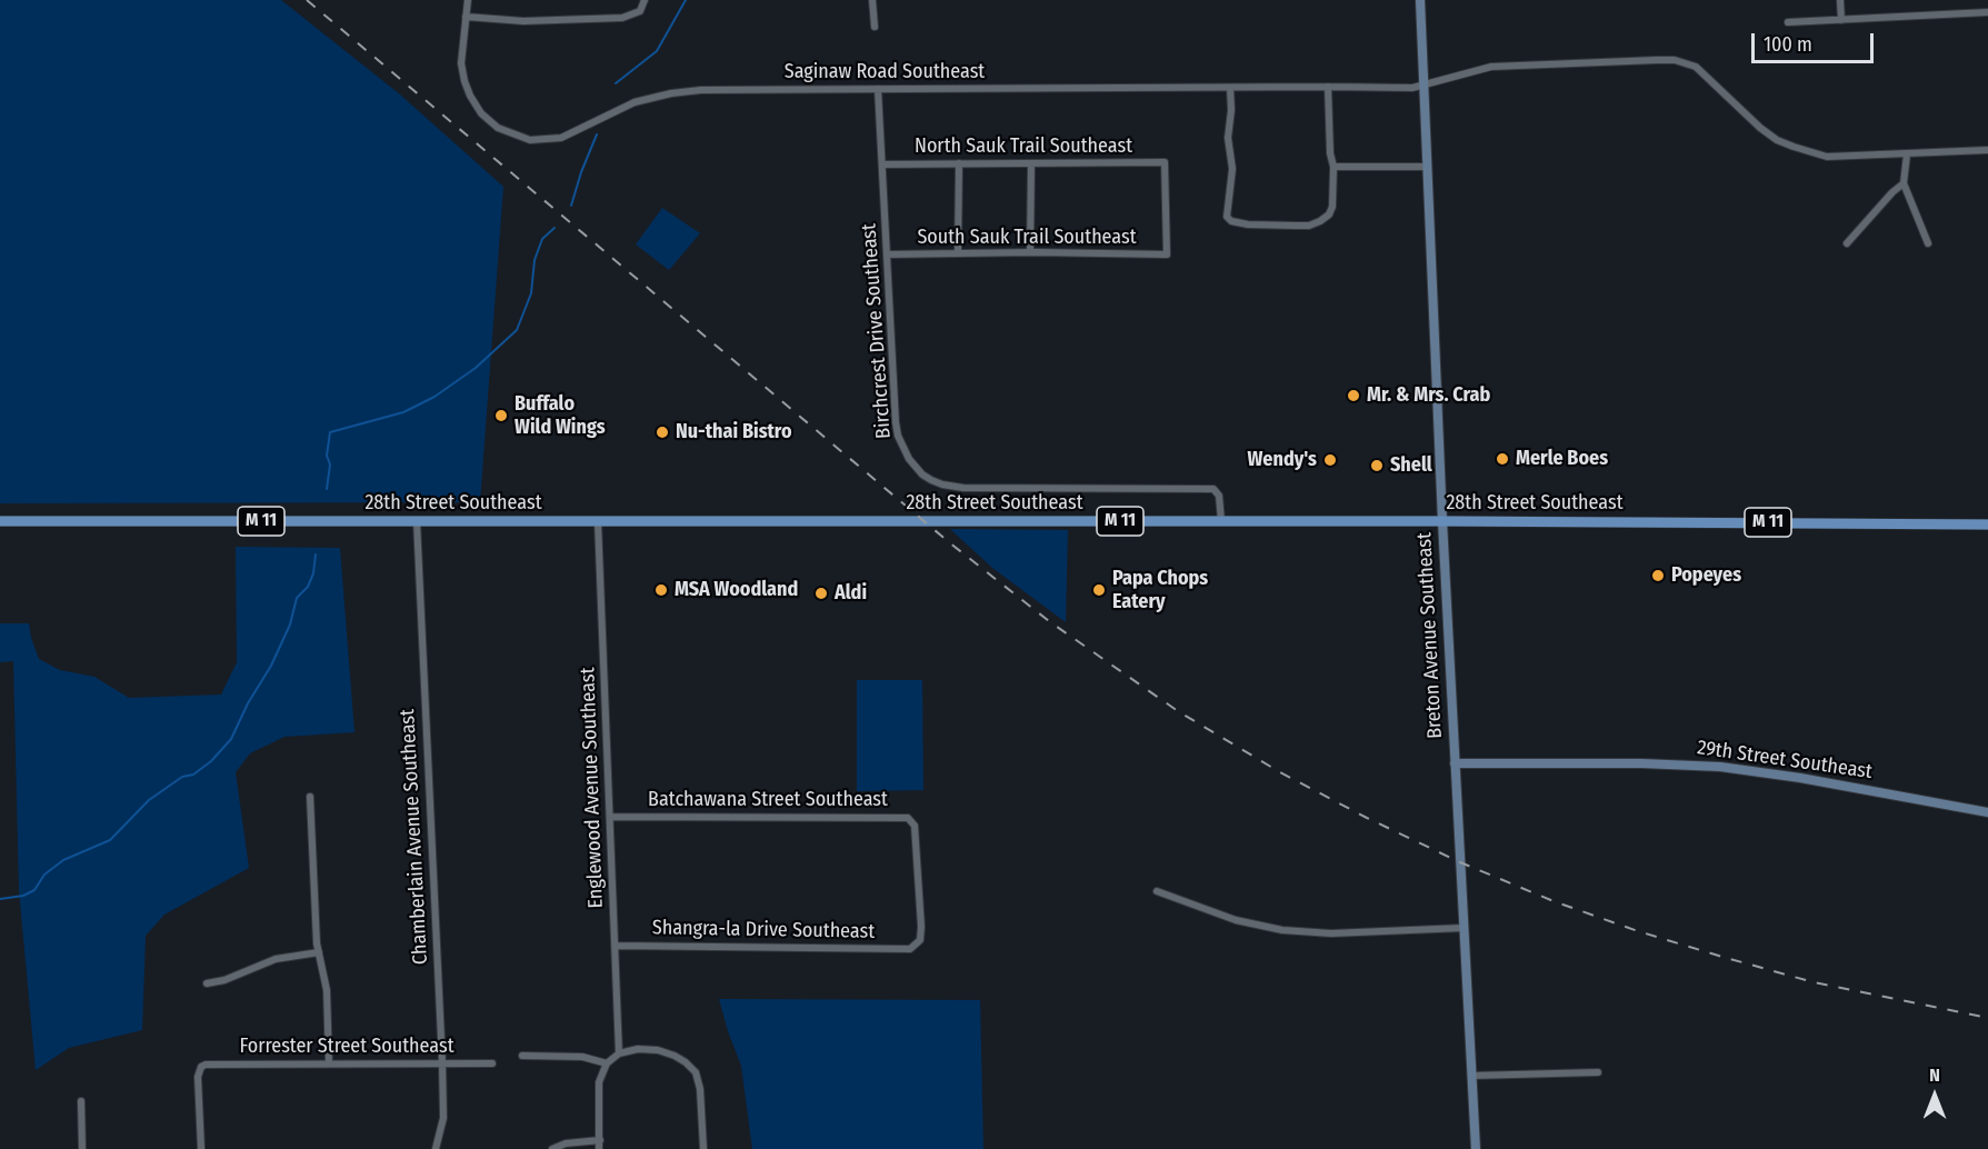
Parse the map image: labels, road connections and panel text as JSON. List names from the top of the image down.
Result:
{
  "streets": {
    "main road": [
      "28th Street Southeast",
      "M 11",
      "Breton Avenue Southeast",
      "29th Street Southeast"
    ],
    "street": [
      "Saginaw Road Southeast",
      "North Sauk Trail Southeast",
      "South Sauk Trail Southeast",
      "Birchcrest Drive Southeast",
      "Englewood Avenue Southeast",
      "Batchawana Street Southeast",
      "Chamberlain Avenue Southeast",
      "Shangra-la Drive Southeast",
      "Forrester Street Southeast"
    ]
  },
  "crossings": [
    ["Saginaw Road Southeast", "Birchcrest Drive Southeast"],
    ["Saginaw Road Southeast", "Breton Avenue Southeast"],
    ["North Sauk Trail Southeast", "South Sauk Trail Southeast"],
    ["North Sauk Trail Southeast", "Birchcrest Drive Southeast"],
    ["South Sauk Trail Southeast", "Birchcrest Drive Southeast"],
    ["Birchcrest Drive Southeast", "28th Street Southeast"],
    ["28th Street Southeast", "Breton Avenue Southeast"],
    ["28th Street Southeast", "Englewood Avenue Southeast"],
    ["28th Street Southeast", "Chamberlain Avenue Southeast"],
    ["Breton Avenue Southeast", "29th Street Southeast"],
    ["Englewood Avenue Southeast", "Batchawana Street Southeast"],
    ["Englewood Avenue Southeast", "Shangra-la Drive Southeast"],
    ["Batchawana Street Southeast", "Shangra-la Drive Southeast"],
    ["Chamberlain Avenue Southeast", "Forrester Street Southeast"]
  ],
  "places": [
    "Mr. & Mrs. Crab",
    "Buffalo Wild Wings",
    "Nu-thai Bistro",
    "Merle Boes",
    "Wendy's",
    "Shell",
    "Popeyes",
    "MSA Woodland",
    "Papa Chops Eatery",
    "Aldi"
  ],
  "scale_bar": "100 m",
  "north": "top"
}
